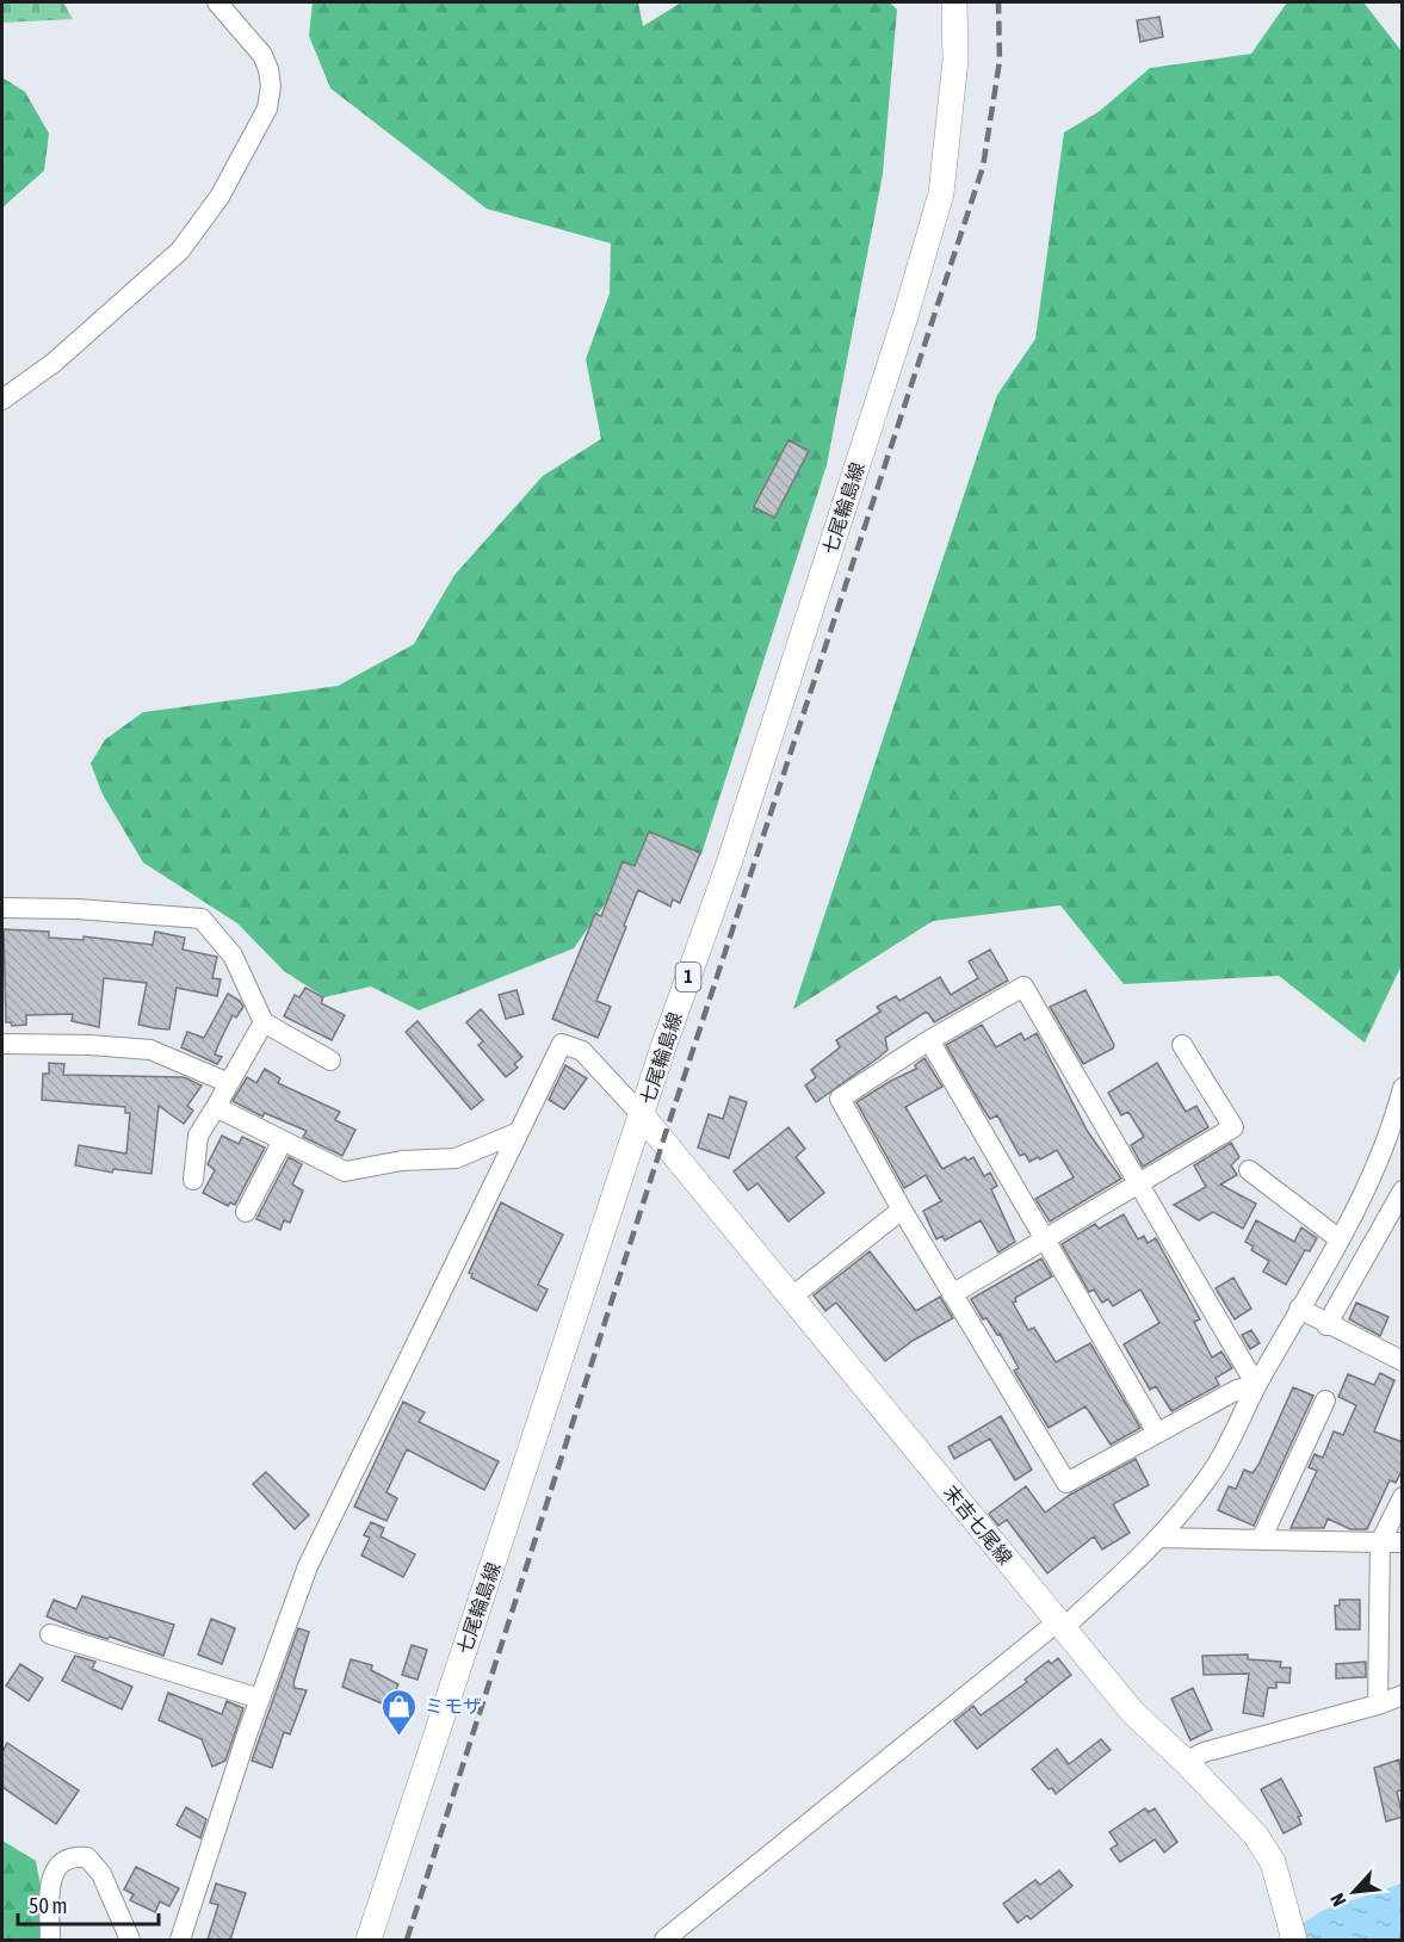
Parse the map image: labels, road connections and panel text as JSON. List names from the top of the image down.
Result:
{
  "streets": {
    "main road": ["七尾輪島線", "1", "末吉七尾線"]
  },
  "crossings": [
    ["七尾輪島線", "末吉七尾線"]
  ],
  "places": {
    "shop": ["ミモザ"]
  },
  "scale_bar": "50 m",
  "north": "bottom left"
}
